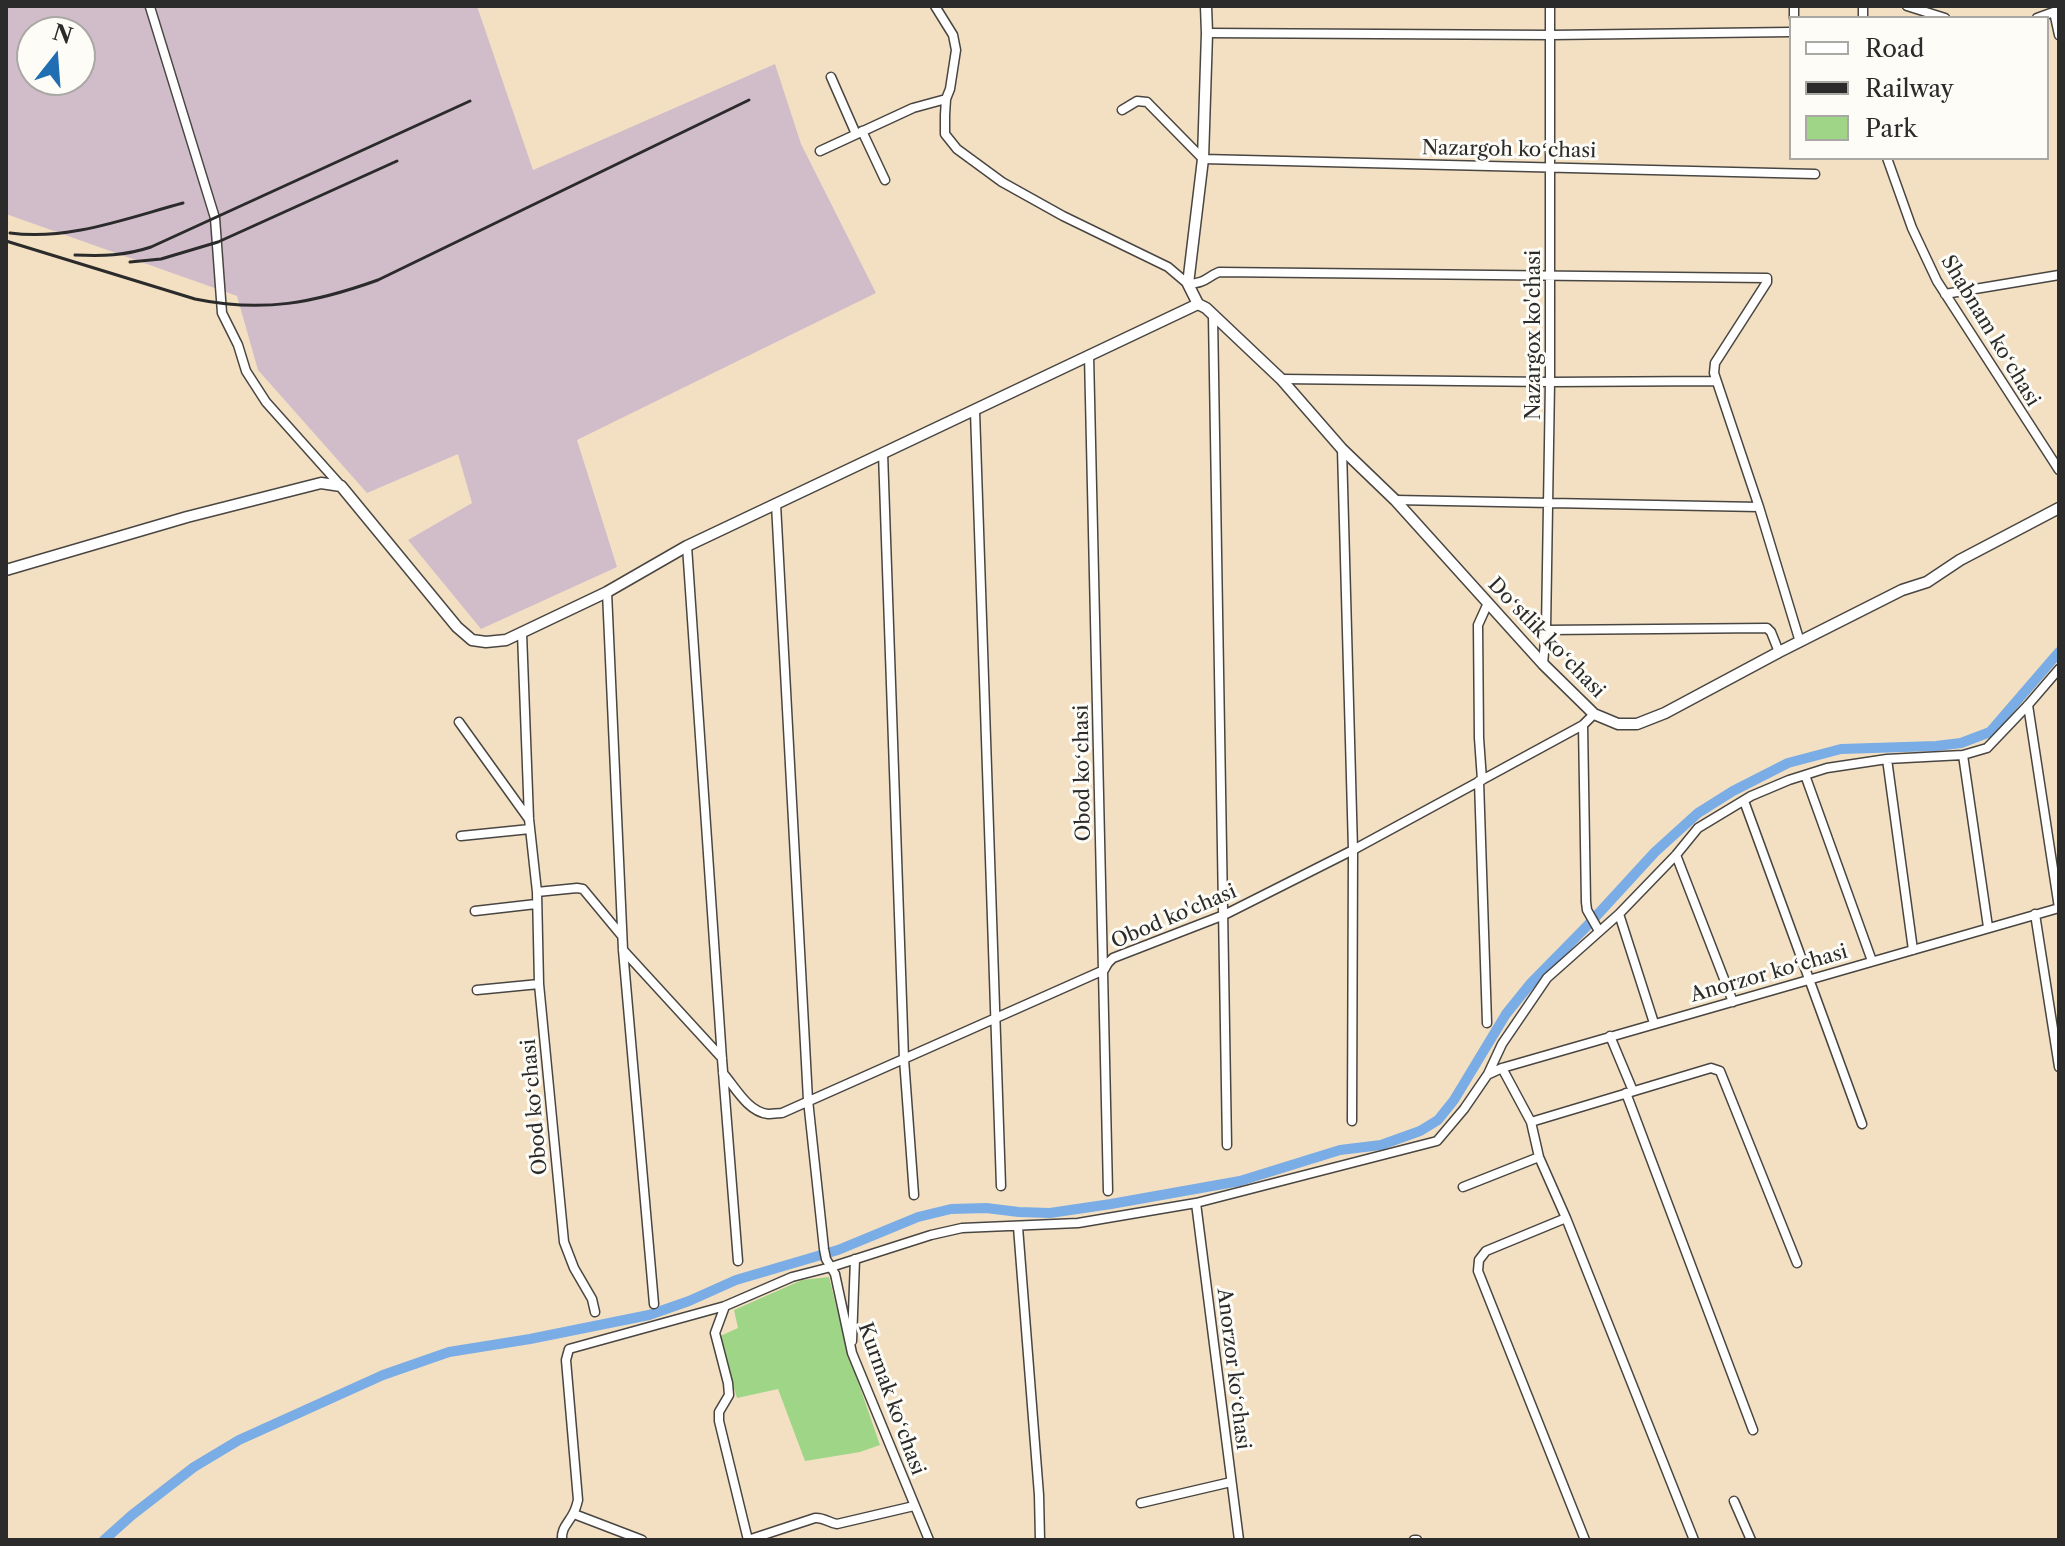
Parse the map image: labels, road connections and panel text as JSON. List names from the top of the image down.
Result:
{
  "streets": {
    "street": [
      "Nazargoh koʻchasi",
      "Shabnam koʻchasi",
      "Nazargox ko'chasi",
      "Doʻstlik koʻchasi",
      "Obod koʻchasi",
      "Obod ko'chasi",
      "Anorzor koʻchasi",
      "Kurmak koʻchasi"
    ]
  },
  "crossings": [
    ["Nazargoh koʻchasi", "Nazargox ko'chasi"],
    ["Nazargox ko'chasi", "Doʻstlik koʻchasi"],
    ["Doʻstlik koʻchasi", "Obod ko'chasi"],
    ["Obod koʻchasi", "Obod ko'chasi"],
    ["Obod ko'chasi", "Kurmak koʻchasi"]
  ],
  "legend": ["Road", "Railway", "Park"],
  "north": "top"
}
